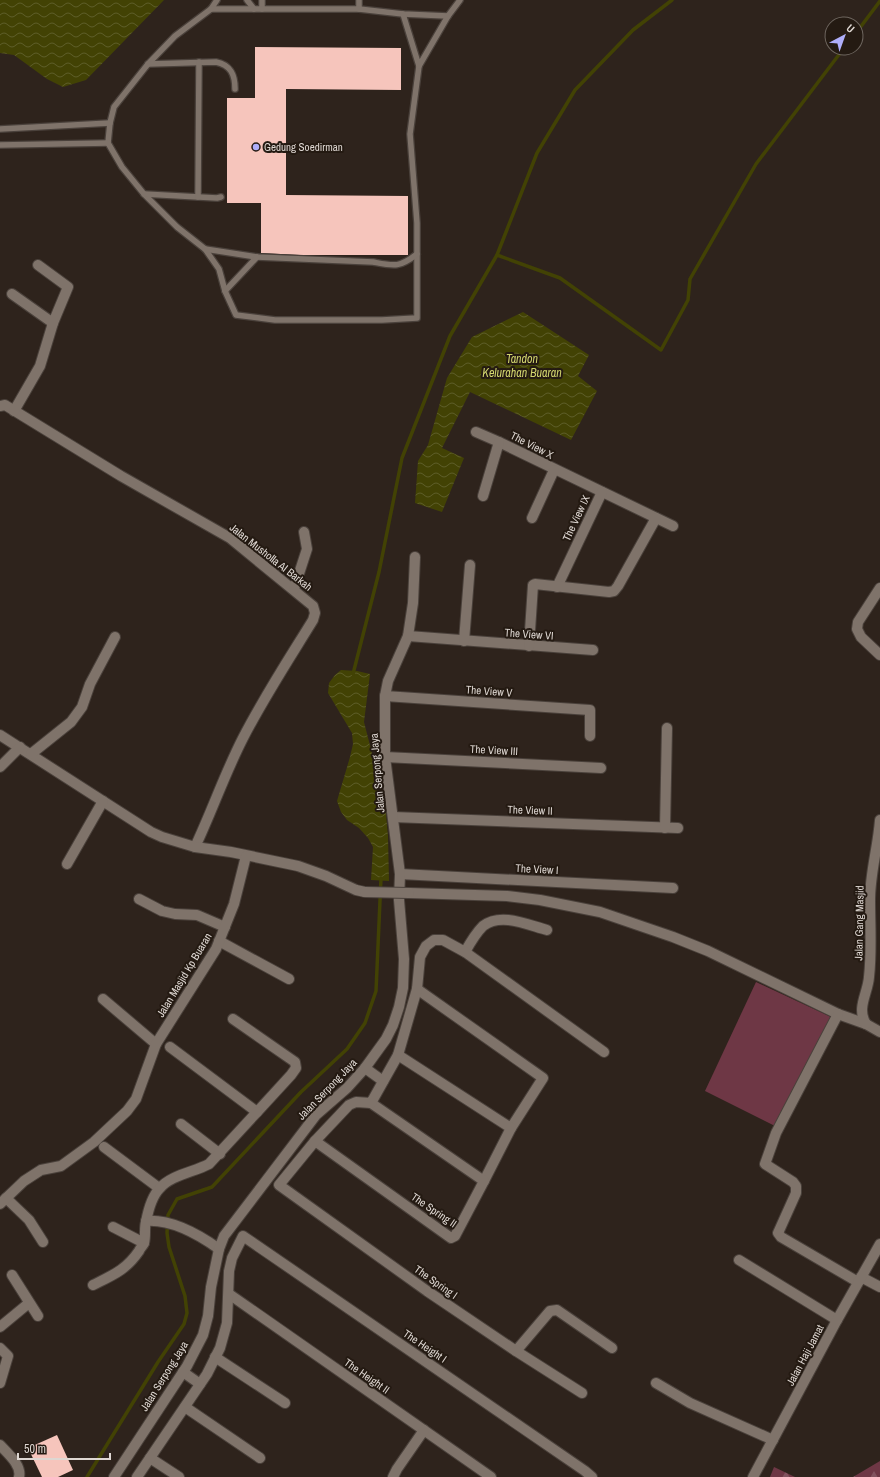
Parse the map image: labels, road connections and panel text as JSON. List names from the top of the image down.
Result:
{
  "streets": {
    "street": [
      "The View X",
      "The View IX",
      "Jalan Musholla Al Barkah",
      "The View VI",
      "The View V",
      "The View III",
      "Jalan Serpong Jaya",
      "The View II",
      "The View I",
      "Jalan Gang Masjid",
      "Jalan Masjid Kp Buaran",
      "The Spring II",
      "The Spring I",
      "The Height I",
      "Jalan Haji Jamat",
      "The Height II"
    ]
  },
  "crossings": [
    ["The View X", "The View IX"],
    ["The View VI", "Jalan Serpong Jaya"],
    ["The View V", "Jalan Serpong Jaya"],
    ["The View III", "Jalan Serpong Jaya"],
    ["Jalan Serpong Jaya", "The View II"],
    ["Jalan Serpong Jaya", "The View I"],
    ["The Spring II", "The Spring I"],
    ["The Height I", "The Height II"]
  ],
  "water": ["Tandon Kelurahan Buaran"],
  "places": ["Gedung Soedirman"],
  "scale_bar": "50 m",
  "north": "top right"
}
